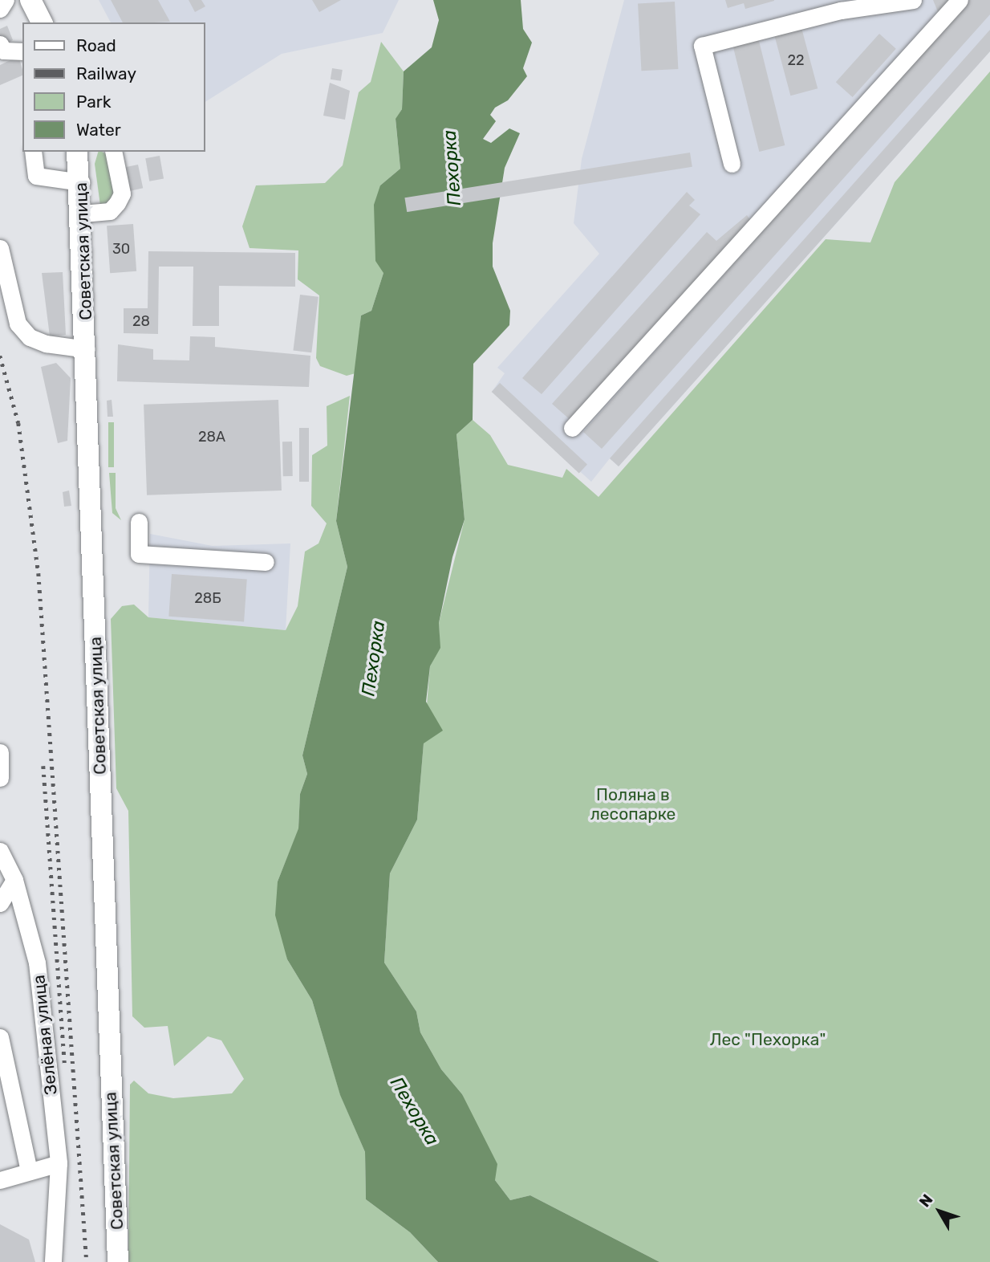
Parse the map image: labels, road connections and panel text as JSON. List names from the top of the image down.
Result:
{
  "streets": {
    "main road": ["Советская улица"],
    "street": ["Зелёная улица"]
  },
  "water": ["Пехорка"],
  "parks": ["Поляна в лесопарке", "Лес \"Пехорка\""],
  "house_numbers": [
    "22",
    "30",
    "28",
    "28А",
    "28Б"
  ],
  "legend": [
    "Road",
    "Railway",
    "Park",
    "Water"
  ],
  "north": "top left"
}
